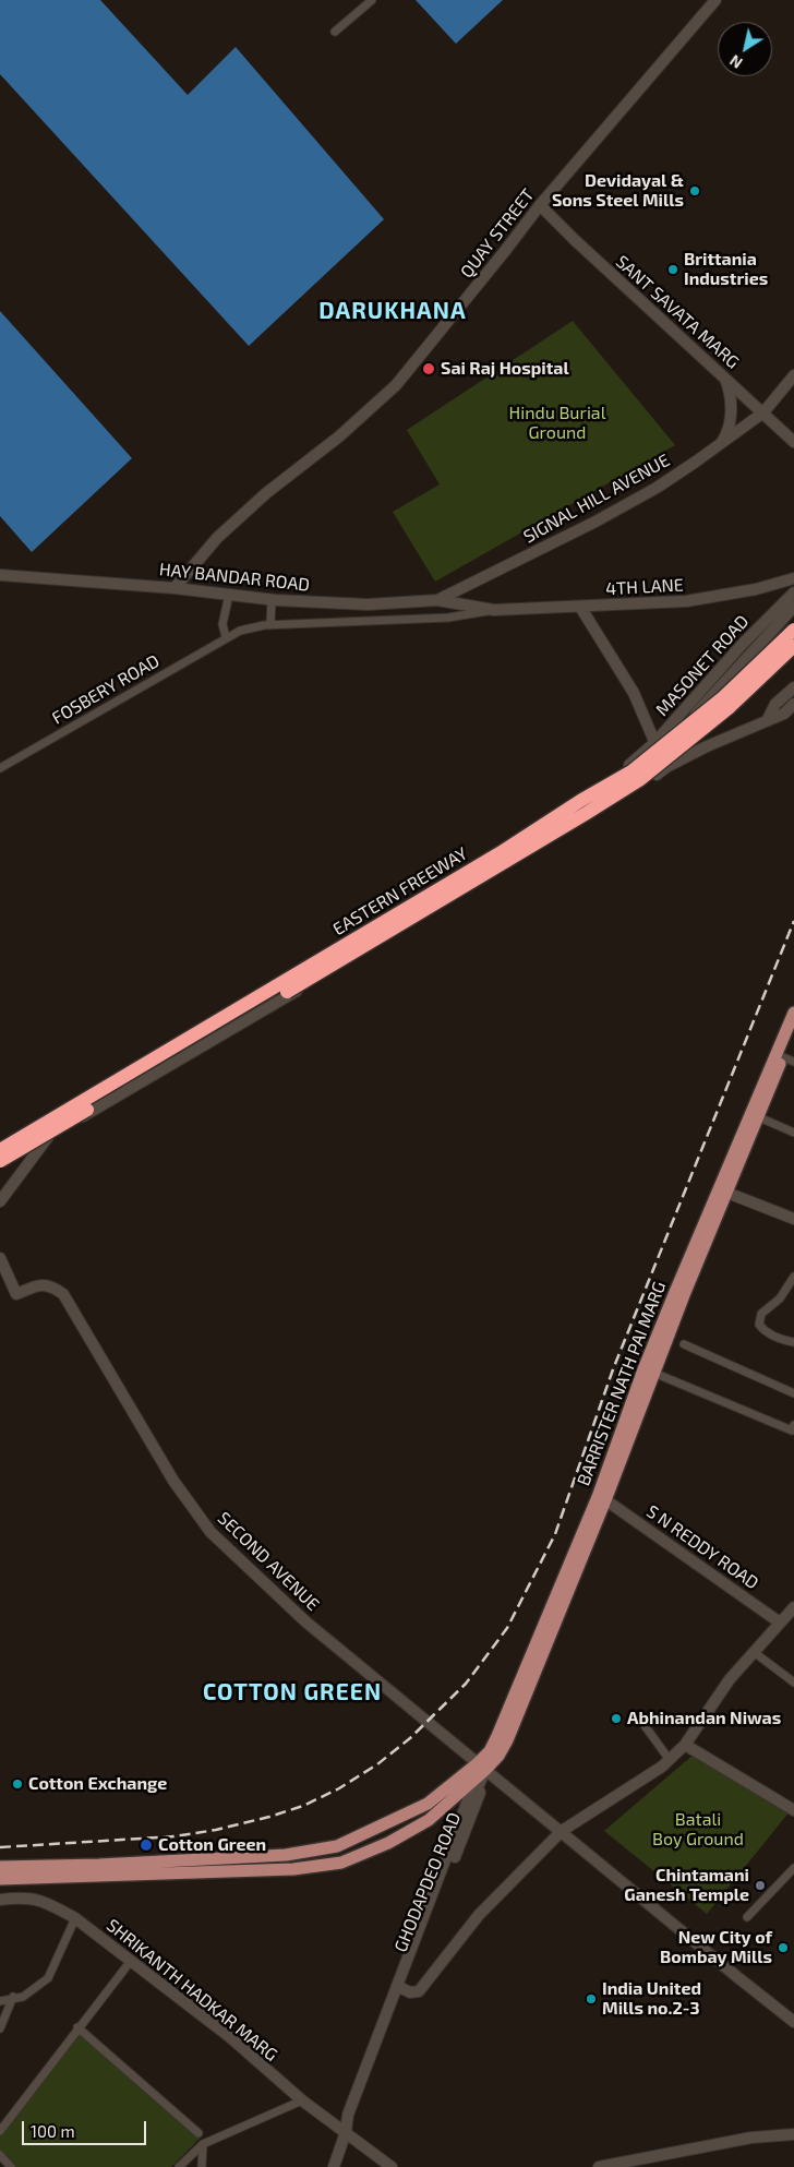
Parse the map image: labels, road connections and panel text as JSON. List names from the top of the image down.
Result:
{
  "streets": {
    "highway": ["EASTERN FREEWAY"],
    "main road": ["BARRISTER NATH PAI MARG"],
    "street": [
      "QUAY STREET",
      "SANT SAVATA MARG",
      "SIGNAL HILL AVENUE",
      "HAY BANDAR ROAD",
      "4TH LANE",
      "MASONET ROAD",
      "FOSBERY ROAD",
      "S N REDDY ROAD",
      "SECOND AVENUE",
      "GHODAPDEO ROAD",
      "SHRIKANTH HADKAR MARG"
    ]
  },
  "crossings": [
    ["QUAY STREET", "SANT SAVATA MARG"],
    ["QUAY STREET", "HAY BANDAR ROAD"],
    ["SANT SAVATA MARG", "SIGNAL HILL AVENUE"],
    ["SIGNAL HILL AVENUE", "HAY BANDAR ROAD"],
    ["SIGNAL HILL AVENUE", "4TH LANE"],
    ["HAY BANDAR ROAD", "4TH LANE"],
    ["4TH LANE", "FOSBERY ROAD"],
    ["BARRISTER NATH PAI MARG", "S N REDDY ROAD"],
    ["BARRISTER NATH PAI MARG", "SECOND AVENUE"],
    ["BARRISTER NATH PAI MARG", "GHODAPDEO ROAD"],
    ["SECOND AVENUE", "GHODAPDEO ROAD"],
    ["GHODAPDEO ROAD", "SHRIKANTH HADKAR MARG"]
  ],
  "districts": ["DARUKHANA", "COTTON GREEN"],
  "parks": ["Hindu Burial Ground", "Batali Boy Ground"],
  "places": [
    "Devidayal & Sons Steel Mills",
    "Brittania Industries",
    "Sai Raj Hospital",
    "Abhinandan Niwas",
    "Cotton Exchange",
    "Cotton Green",
    "Chintamani Ganesh Temple",
    "New City of Bombay Mills",
    "India United Mills no.2-3"
  ],
  "scale_bar": "100 m",
  "north": "bottom left"
}
